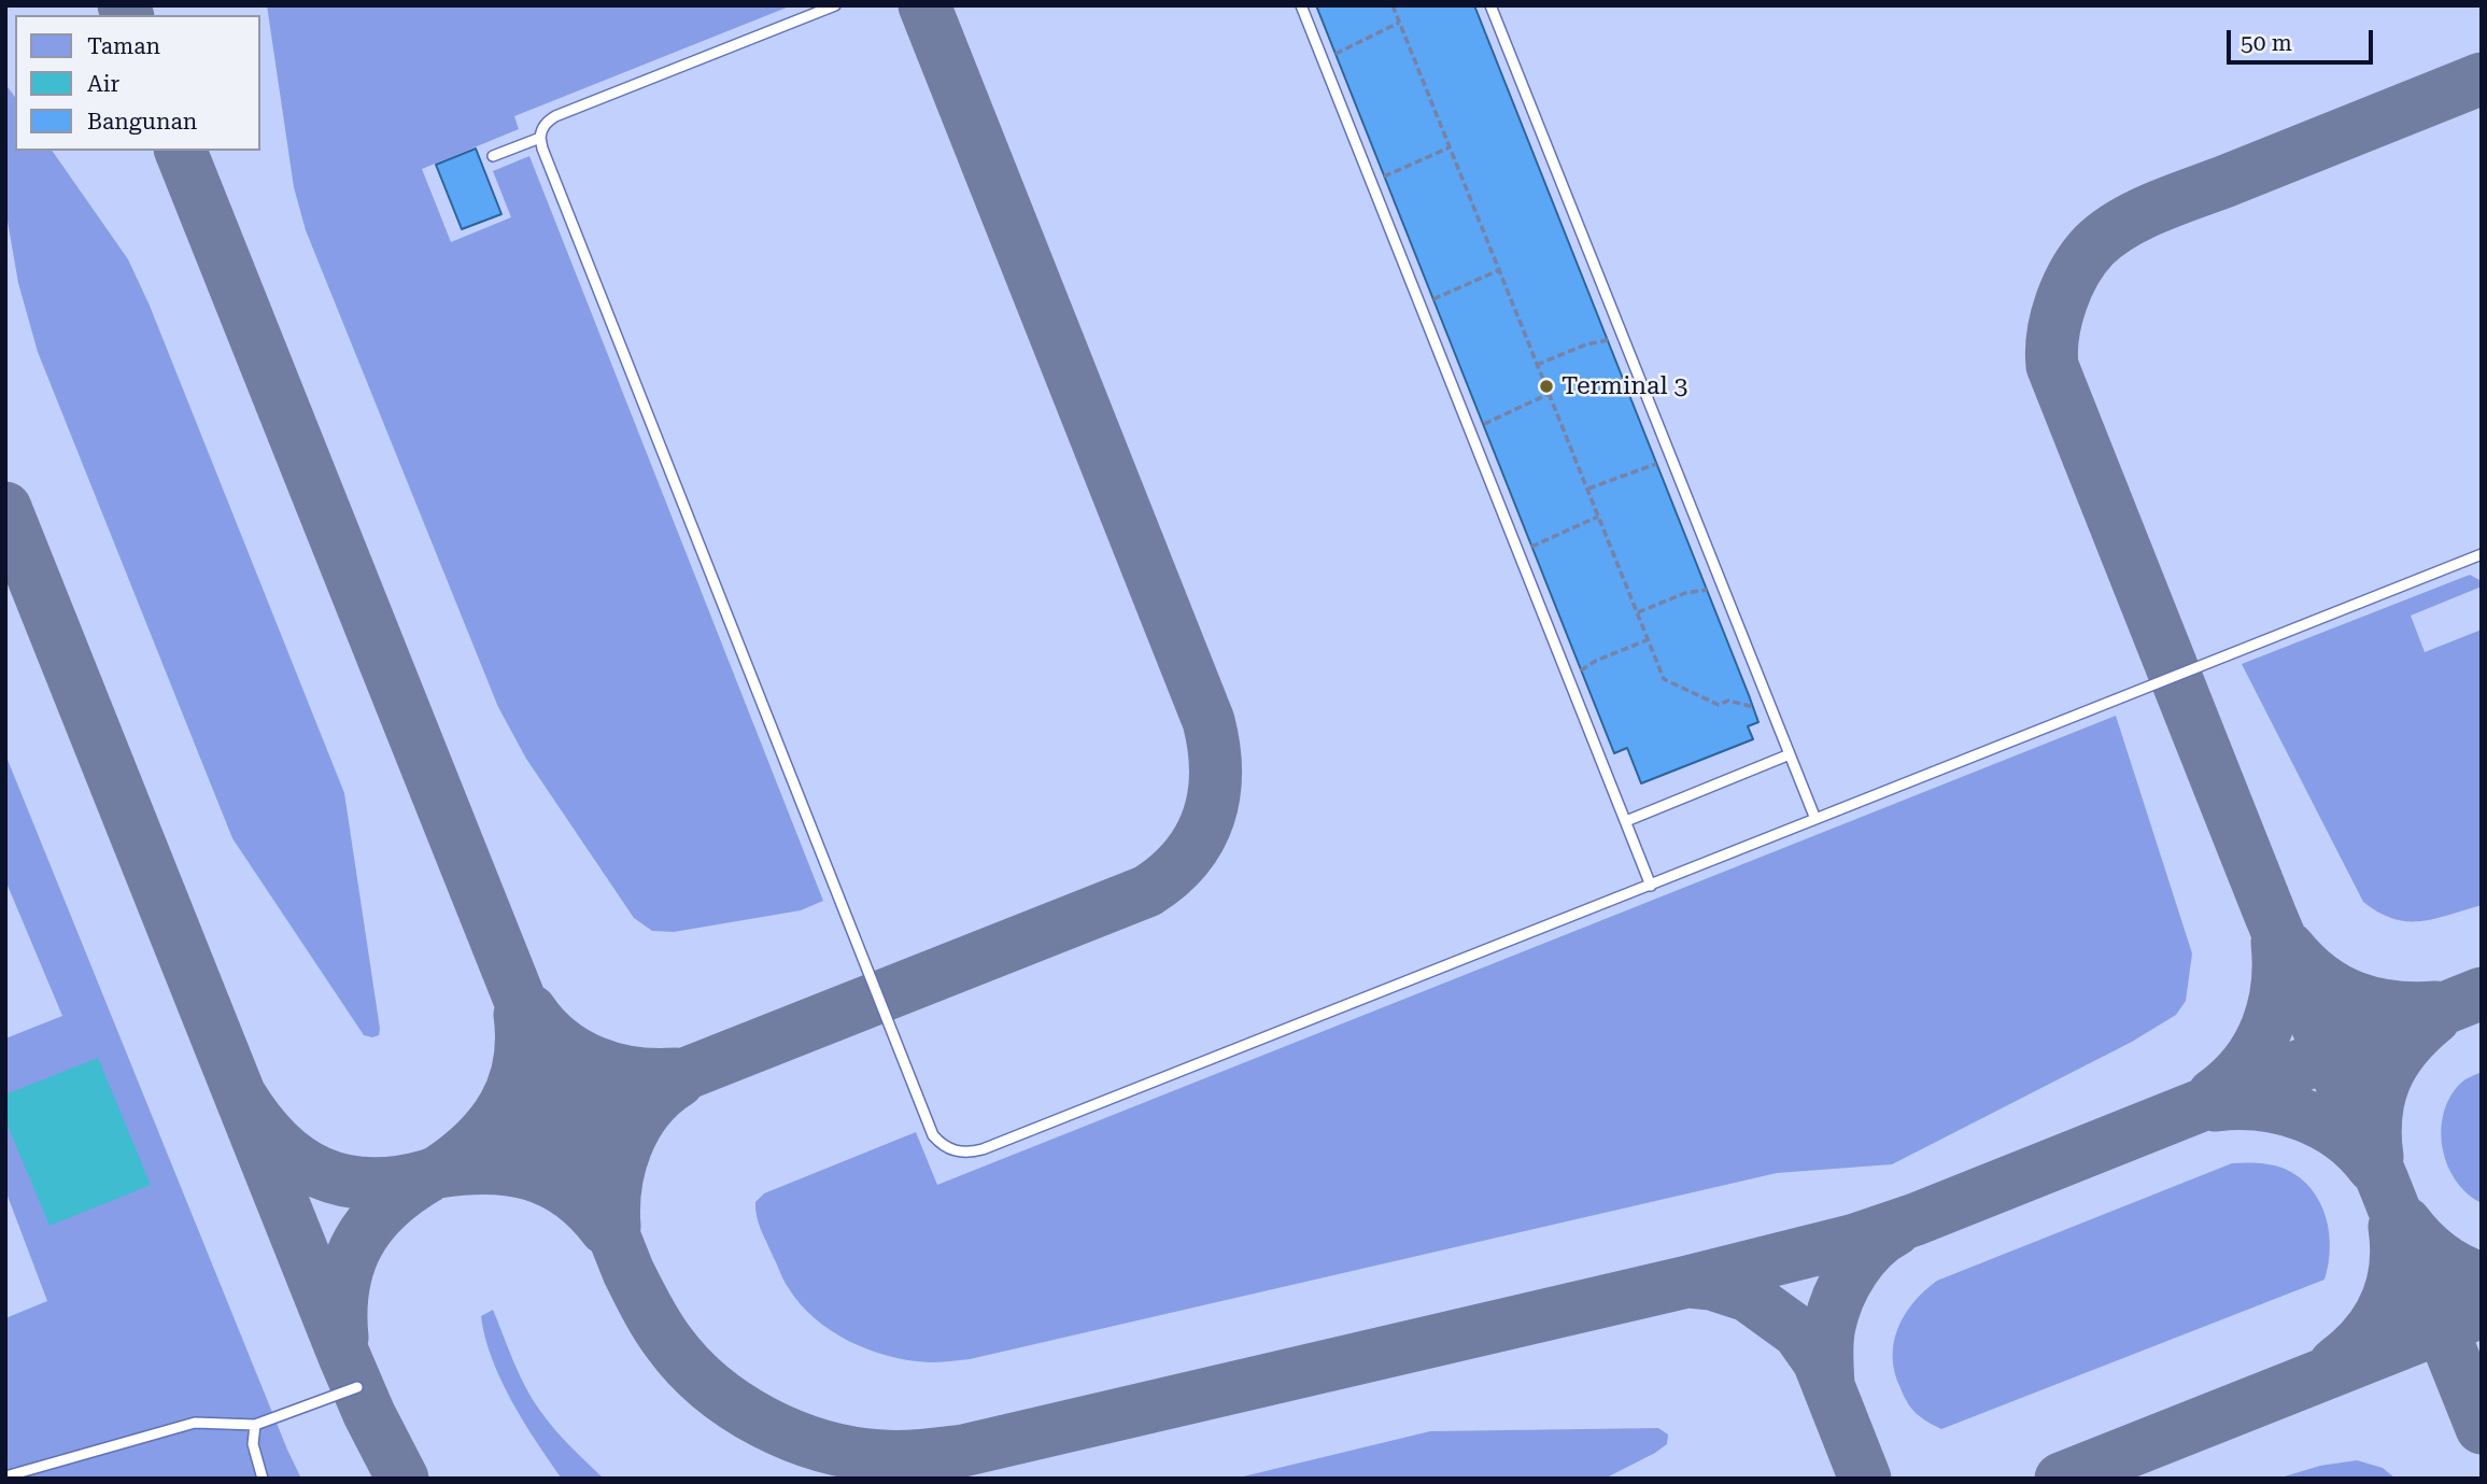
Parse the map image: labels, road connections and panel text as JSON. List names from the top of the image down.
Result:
{
  "places": ["Terminal 3"],
  "legend": ["Taman", "Air", "Bangunan"],
  "scale_bar": "50 m"
}
